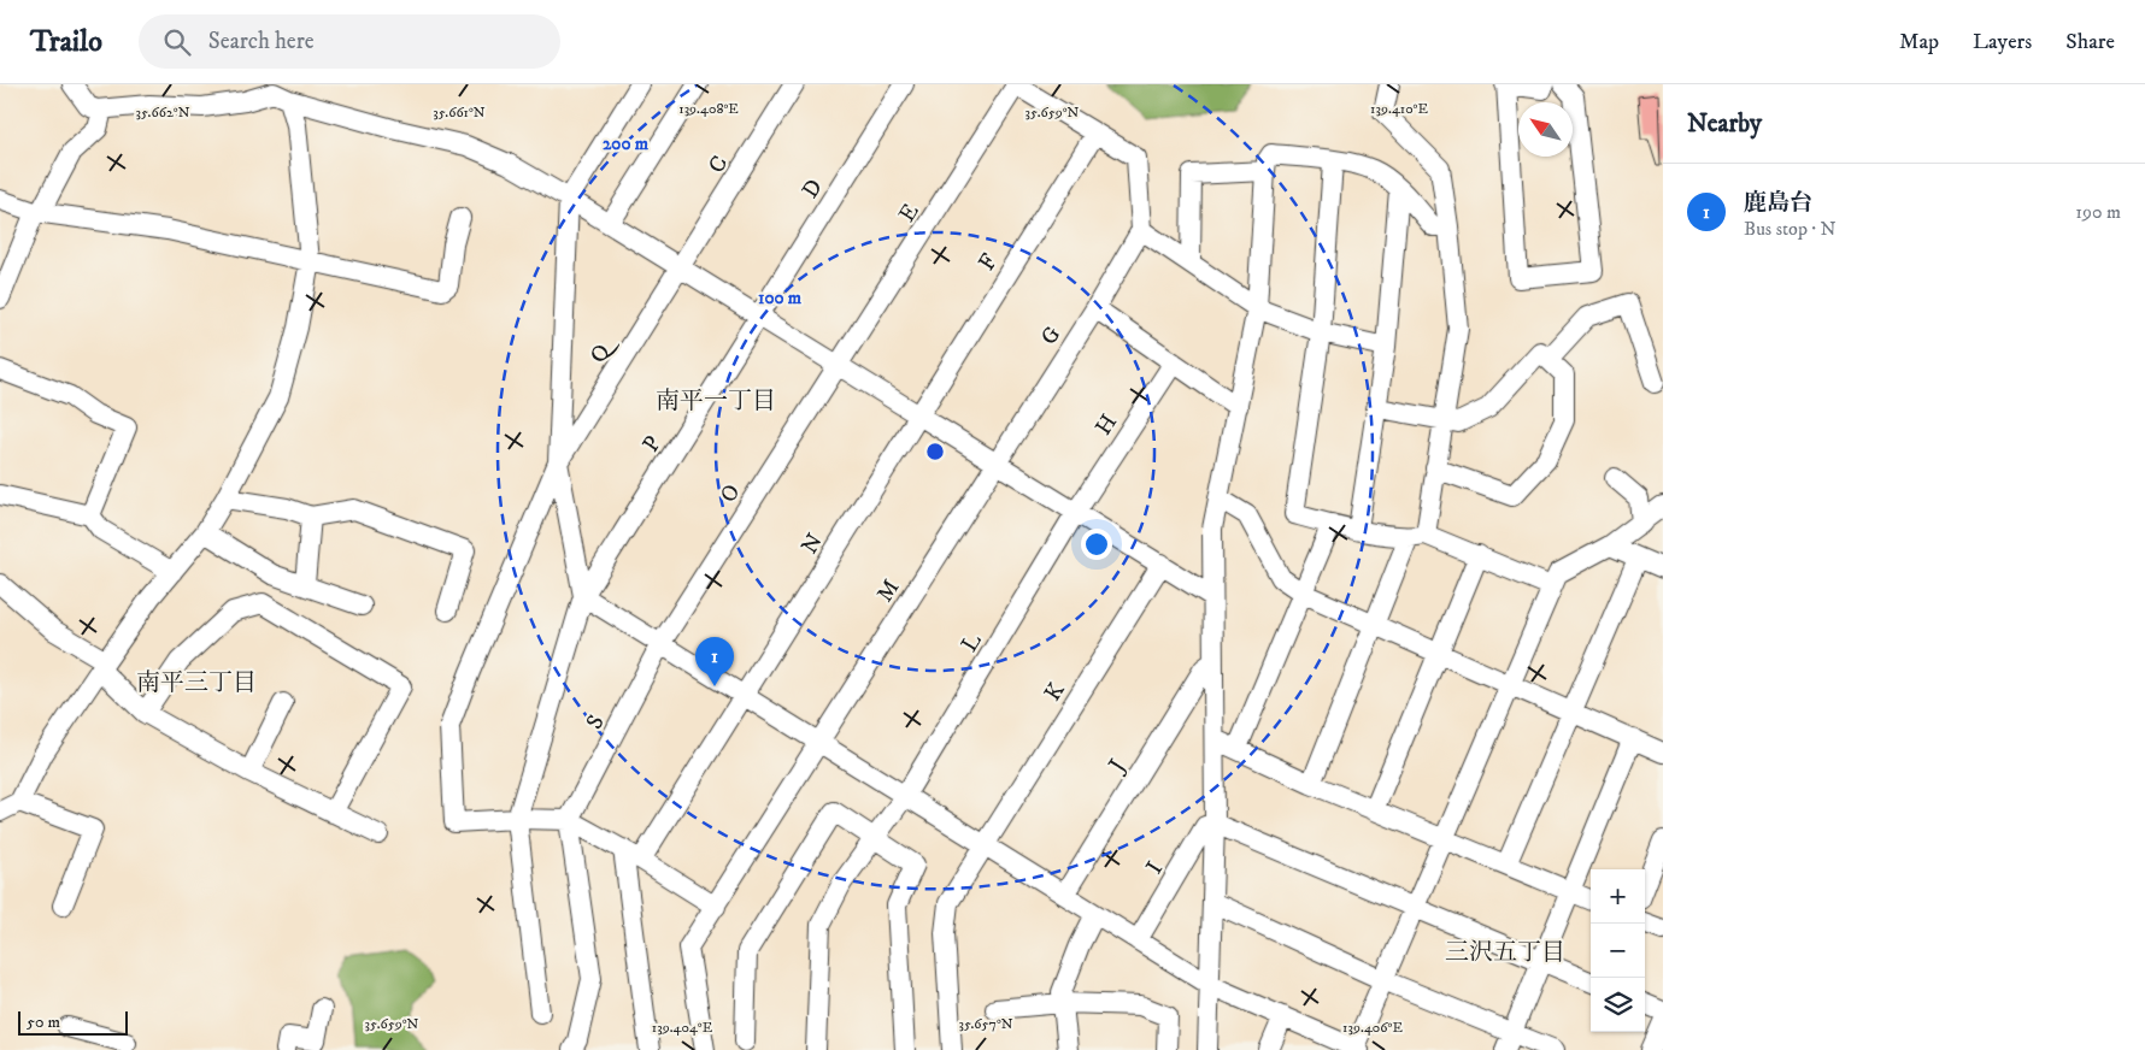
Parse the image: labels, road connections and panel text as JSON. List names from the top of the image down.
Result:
{
  "streets": {
    "street": [
      "C",
      "D",
      "E",
      "F",
      "G",
      "Q",
      "H",
      "P",
      "O",
      "N",
      "M",
      "L",
      "K",
      "S",
      "J",
      "I"
    ]
  },
  "crossings": [
    ["C", "Q"],
    ["D", "P"],
    ["E", "O"],
    ["F", "N"],
    ["G", "M"],
    ["H", "L"],
    ["O", "S"]
  ],
  "districts": ["南平一丁目", "南平三丁目", "三沢五丁目"],
  "scale_bar": "50 m",
  "north": "top left",
  "page": {
    "header": "Trailo",
    "search": "Search here",
    "nav": ["Map", "Layers", "Share"],
    "heading": "Nearby",
    "list": [
      {
        "mark": "1",
        "name": "鹿島台",
        "note": "Bus stop · N",
        "value": "190 m"
      }
    ],
    "pins": "1",
    "map_buttons": ["+", "−"],
    "scale": "50 m"
  },
  "coordinates": [
    "139.408°E",
    "139.410°E",
    "35.662°N",
    "35.661°N",
    "35.659°N",
    "35.657°N",
    "139.404°E",
    "139.406°E"
  ],
  "rings": ["200 m", "100 m"]
}
